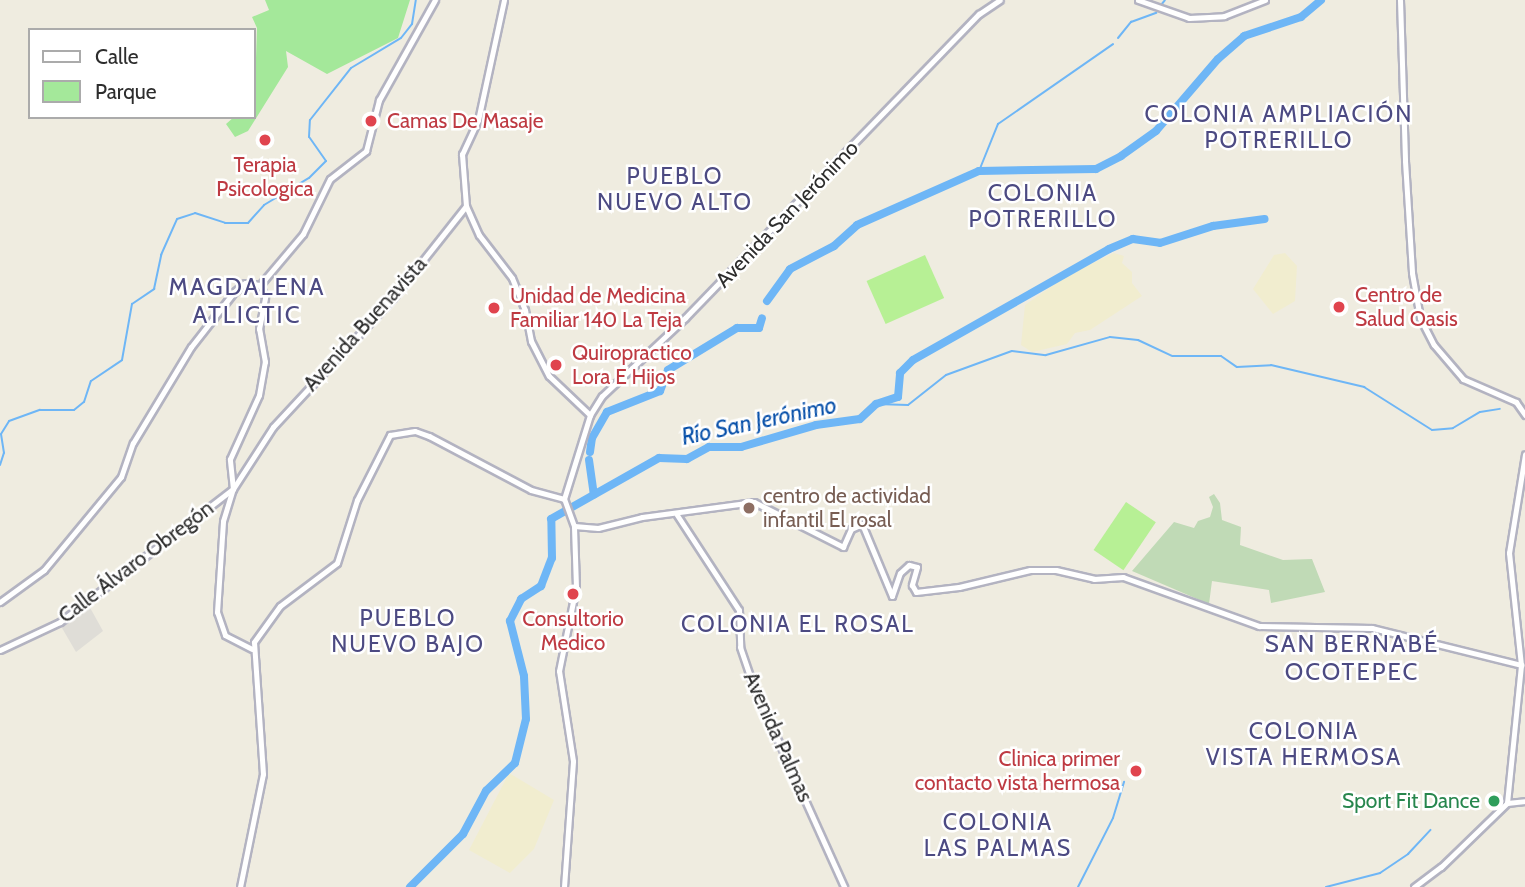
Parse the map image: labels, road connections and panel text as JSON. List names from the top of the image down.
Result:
{
  "streets": {
    "street": [
      "Avenida San Jerónimo",
      "Avenida Buenavista",
      "Calle Álvaro Obregón",
      "Avenida Palmas"
    ]
  },
  "crossings": [
    ["Avenida Buenavista", "Calle Álvaro Obregón"]
  ],
  "districts": [
    "COLONIA AMPLIACIÓN POTRERILLO",
    "PUEBLO NUEVO ALTO",
    "COLONIA POTRERILLO",
    "MAGDALENA ATLICTIC",
    "PUEBLO NUEVO BAJO",
    "COLONIA EL ROSAL",
    "SAN BERNABÉ OCOTEPEC",
    "COLONIA VISTA HERMOSA",
    "COLONIA LAS PALMAS"
  ],
  "water": ["Río San Jerónimo"],
  "places": [
    "Camas De Masaje",
    "Terapia Psicologica",
    "Centro de Salud Oasis",
    "Unidad de Medicina Familiar 140 La Teja",
    "Quiropractico Lora E Hijos",
    "centro de actividad infantil El rosal",
    "Consultorio Medico",
    "Clinica primer contacto vista hermosa",
    "Sport Fit Dance"
  ],
  "legend": ["Calle", "Parque"]
}
